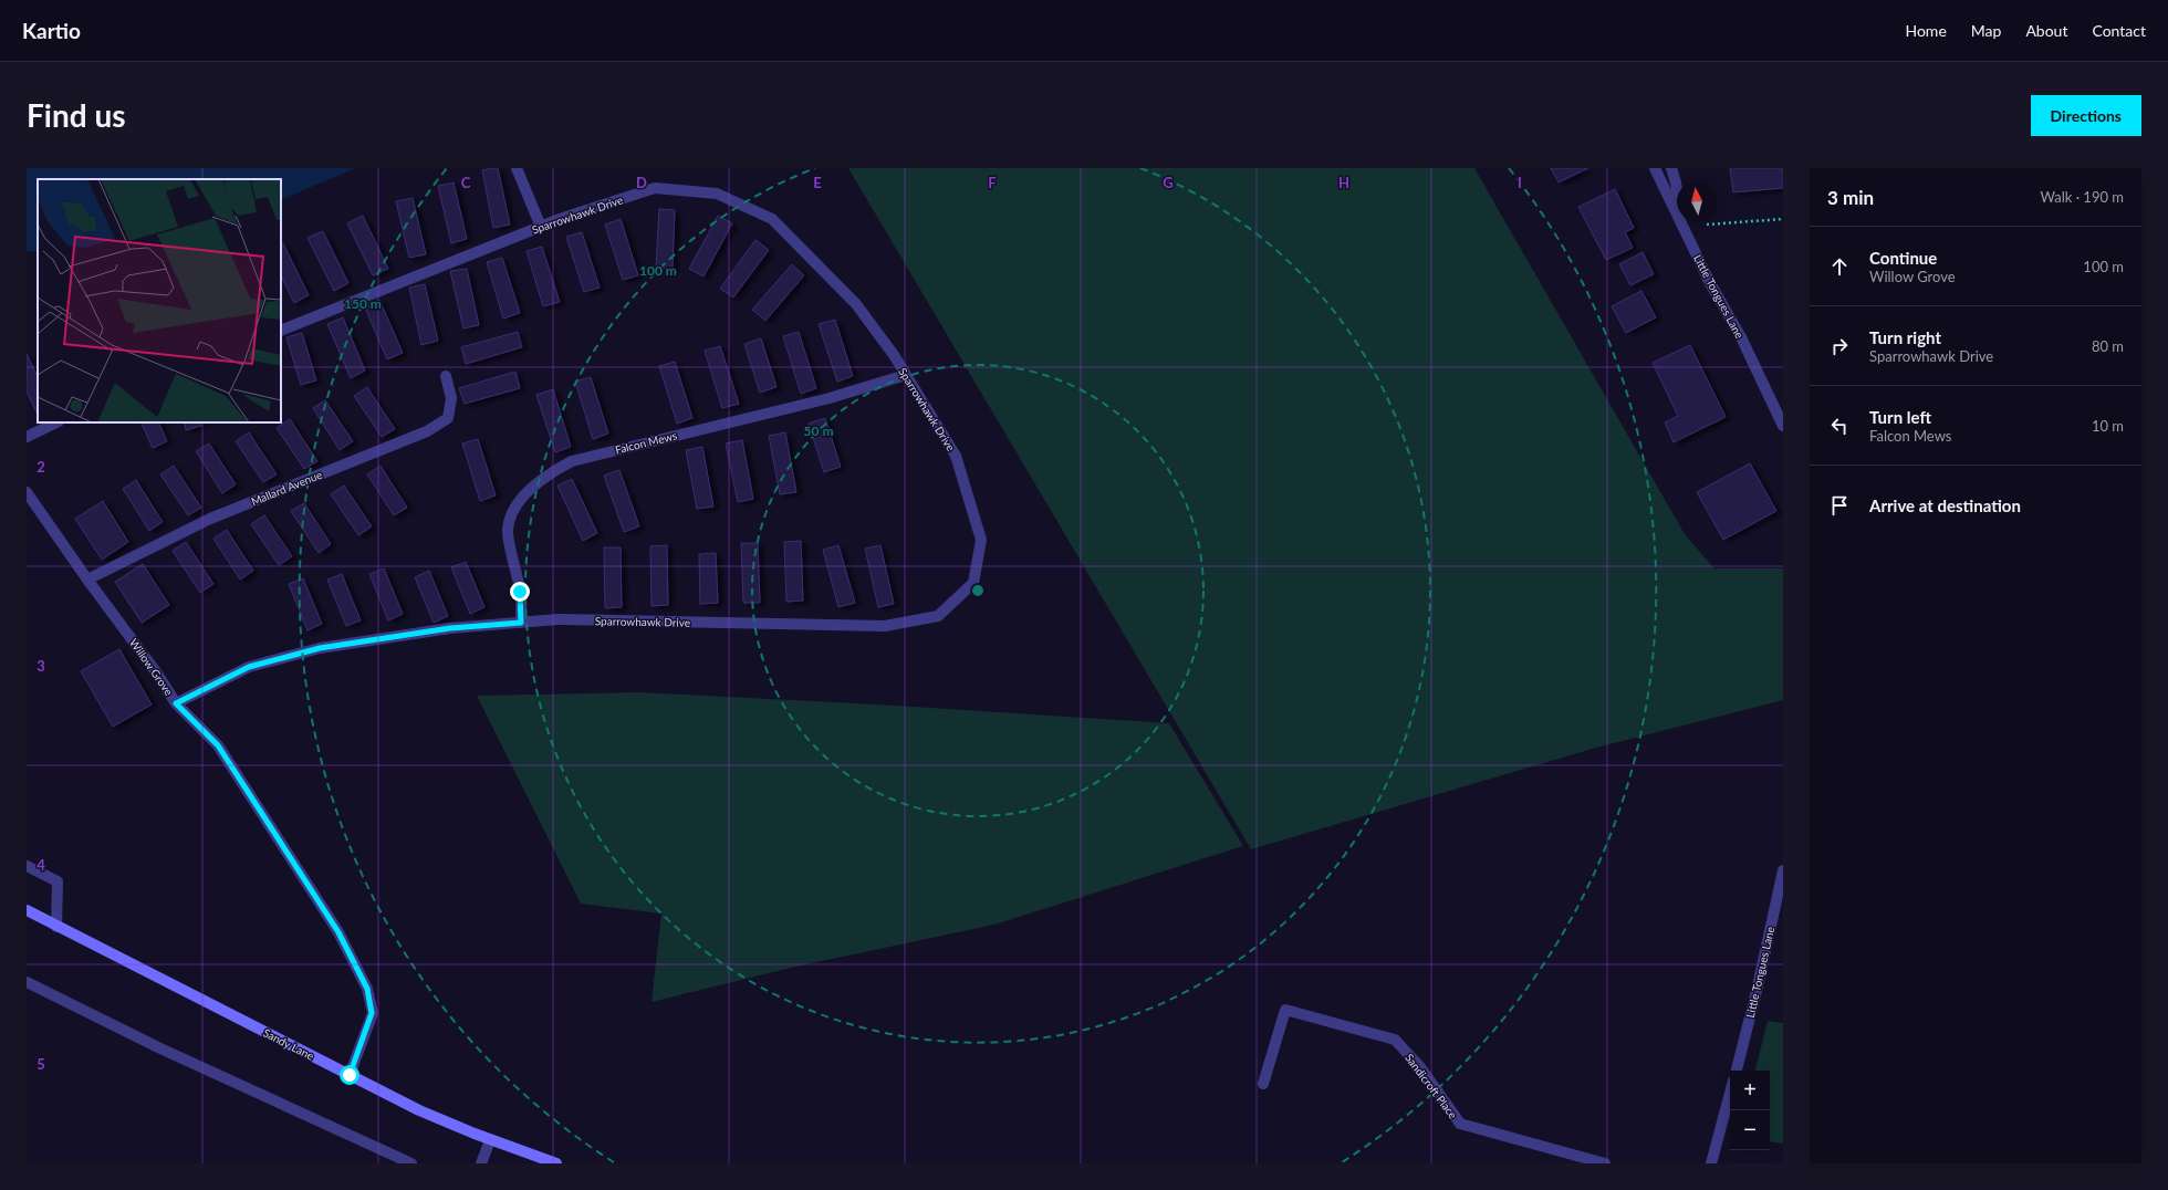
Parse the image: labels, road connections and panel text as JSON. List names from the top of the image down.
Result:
{
  "streets": {
    "main road": ["Sandy Lane"],
    "street": [
      "Sparrowhawk Drive",
      "Little Tongues Lane",
      "Falcon Mews",
      "Mallard Avenue",
      "Willow Grove",
      "Sandicroft Place"
    ]
  },
  "crossings": [
    ["Sparrowhawk Drive", "Falcon Mews"],
    ["Sparrowhawk Drive", "Willow Grove"],
    ["Mallard Avenue", "Willow Grove"],
    ["Willow Grove", "Sandy Lane"]
  ],
  "north": "top",
  "page": {
    "header": "Kartio",
    "nav": [
      "Home",
      "Map",
      "About",
      "Contact"
    ],
    "buttons": "Directions",
    "title": "Find us",
    "heading": ["3 min", "Walk · 190 m"],
    "list": [
      ["Continue", "Willow Grove", "100 m"],
      ["Turn right", "Sparrowhawk Drive", "80 m"],
      ["Turn left", "Falcon Mews", "10 m"],
      "Arrive at destination"
    ],
    "map_buttons": ["+", "−"]
  },
  "grid": {
    "columns": [
      "C",
      "D",
      "E",
      "F",
      "G",
      "H",
      "I"
    ],
    "rows": [
      "2",
      "3",
      "4",
      "5"
    ]
  },
  "rings": ["100 m", "150 m", "50 m"]
}
